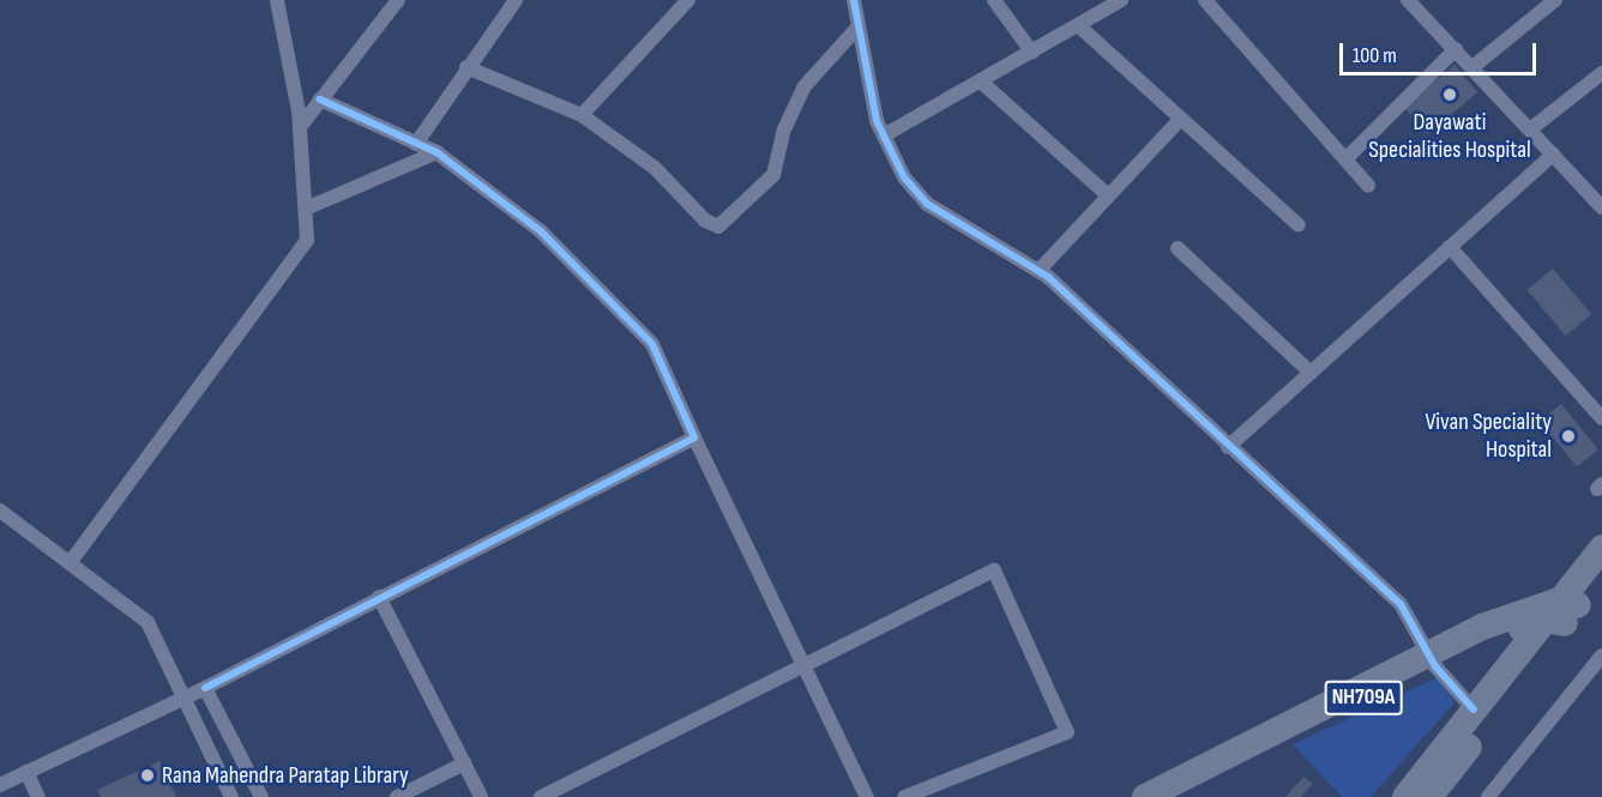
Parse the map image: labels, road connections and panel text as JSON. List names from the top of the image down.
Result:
{
  "streets": {
    "highway": ["NH709A"]
  },
  "places": ["Dayawati Specialities Hospital", "Vivan Speciality Hospital", "Rana Mahendra Paratap Library"],
  "scale_bar": "100 m"
}
